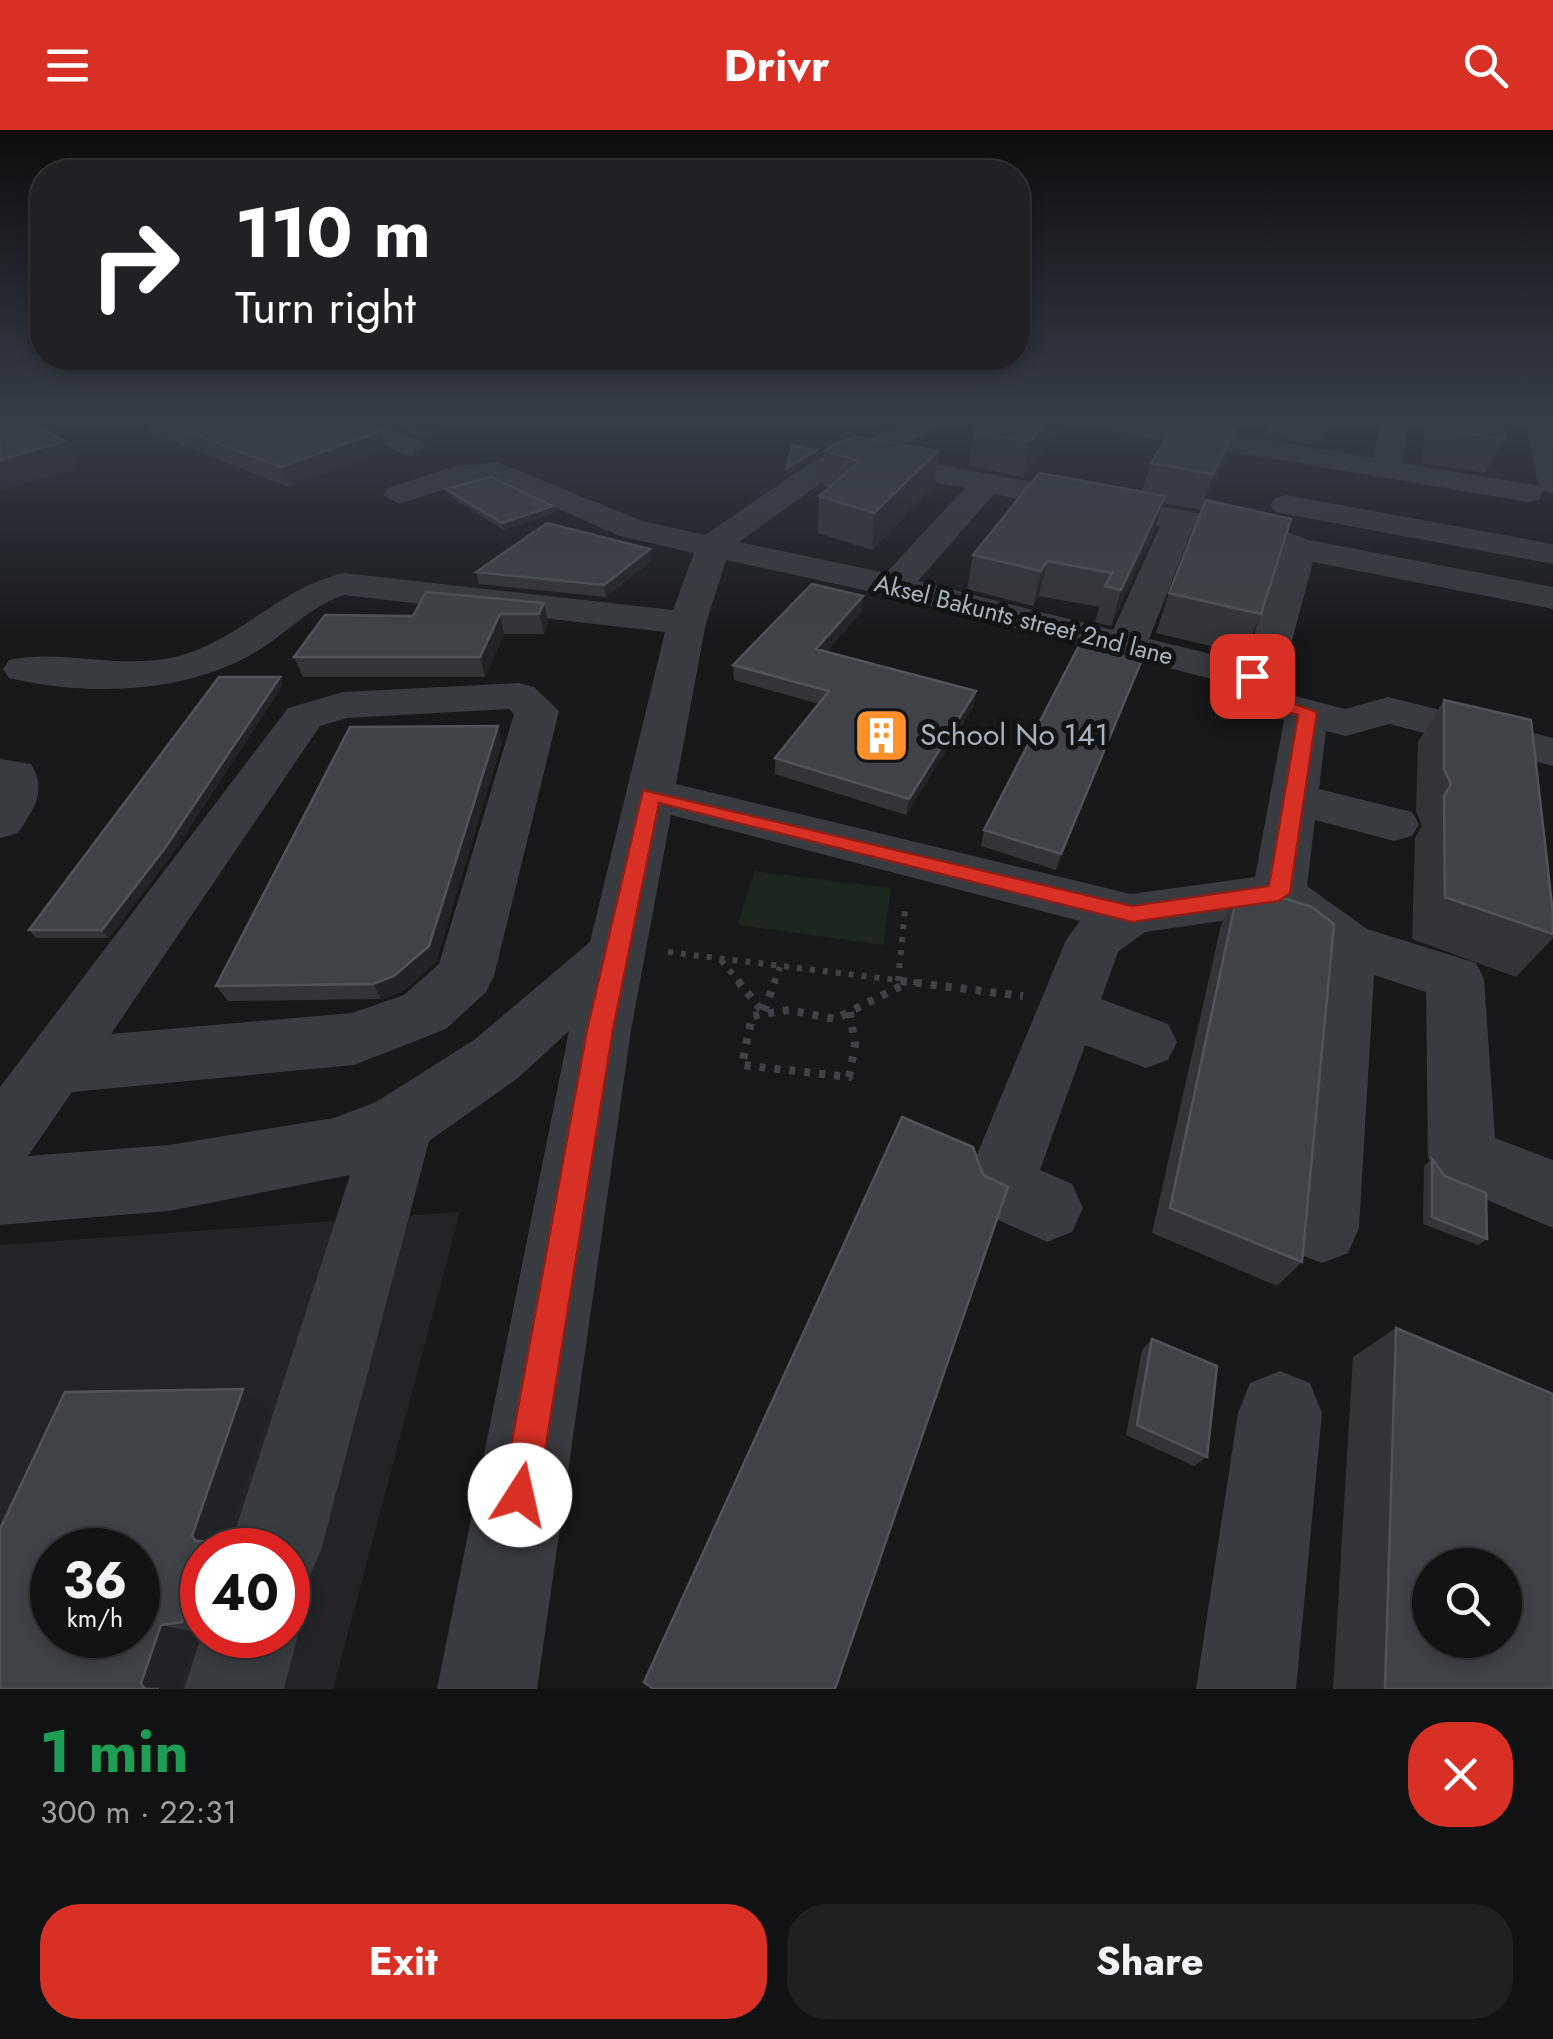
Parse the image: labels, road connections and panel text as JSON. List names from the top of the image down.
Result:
{
  "streets": {
    "street": ["Aksel Bakunts street 2nd lane"]
  },
  "places": {
    "building": ["School No 141"]
  },
  "page": {
    "header": "Drivr",
    "turn": ["110 m", "Turn right"],
    "speed": "36 km/h",
    "limit": "40",
    "heading": ["1 min", "300 m · 22:31"],
    "buttons": ["Exit", "Share"]
  }
}
